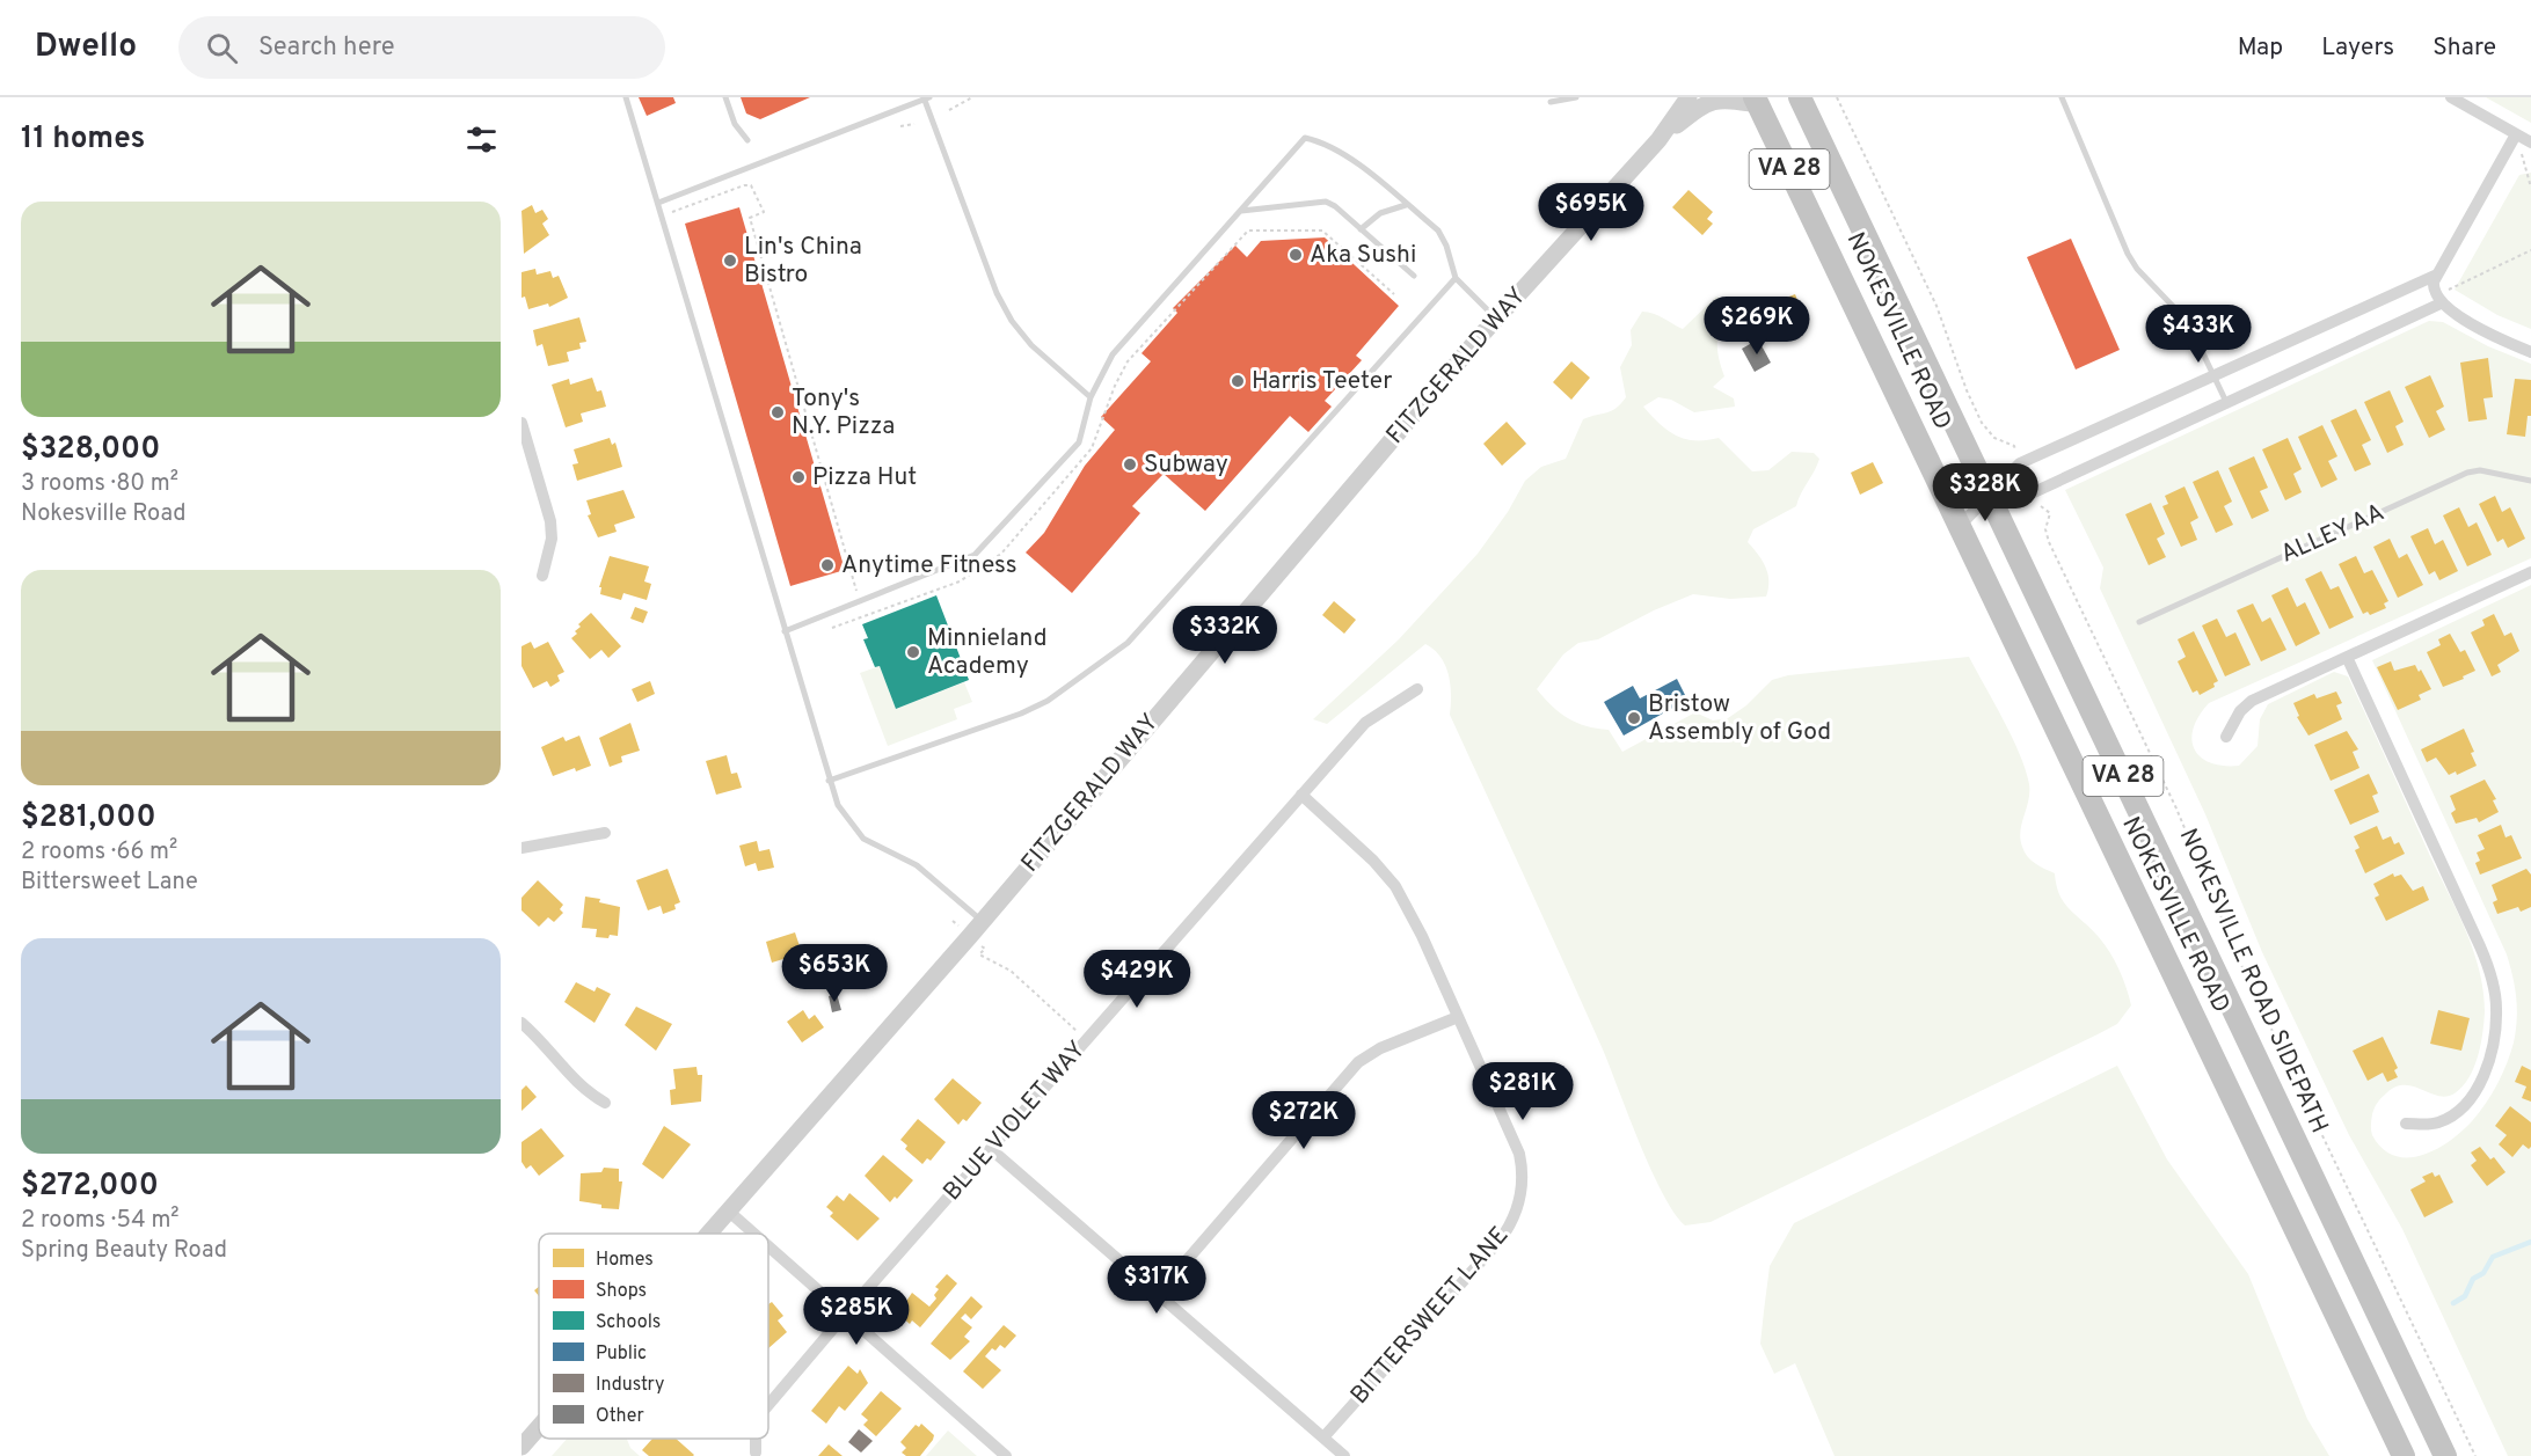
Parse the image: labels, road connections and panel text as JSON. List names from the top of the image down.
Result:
{
  "streets": {
    "highway": ["VA 28", "NOKESVILLE ROAD"],
    "street": ["FITZGERALD WAY", "BLUE VIOLET WAY", "BITTERSWEET LANE"],
    "lane": ["ALLEY AA"],
    "path": ["NOKESVILLE ROAD SIDEPATH"]
  },
  "crossings": [
    ["NOKESVILLE ROAD", "FITZGERALD WAY"],
    ["BLUE VIOLET WAY", "BITTERSWEET LANE"]
  ],
  "places": [
    "Aka Sushi",
    "Lin's China Bistro",
    "Harris Teeter",
    "Tony's N.Y. Pizza",
    "Subway",
    "Pizza Hut",
    "Anytime Fitness",
    "Minnieland Academy",
    "Bristow Assembly of God"
  ],
  "legend": [
    "Homes",
    "Shops",
    "Schools",
    "Public",
    "Industry",
    "Other"
  ],
  "page": {
    "header": "Dwello",
    "search": "Search here",
    "nav": ["Map", "Layers", "Share"],
    "heading": "11 homes",
    "list": [
      {
        "name": "$328,000",
        "note": "3 rooms · 80 m² · Nokesville Road"
      },
      {
        "name": "$281,000",
        "note": "2 rooms · 66 m² · Bittersweet Lane"
      },
      {
        "name": "$272,000",
        "note": "2 rooms · 54 m² · Spring Beauty Road"
      }
    ],
    "price": [
      "$695K",
      "$269K",
      "$433K",
      "$328K",
      "$332K",
      "$653K",
      "$429K",
      "$281K",
      "$272K",
      "$317K",
      "$285K"
    ]
  }
}
